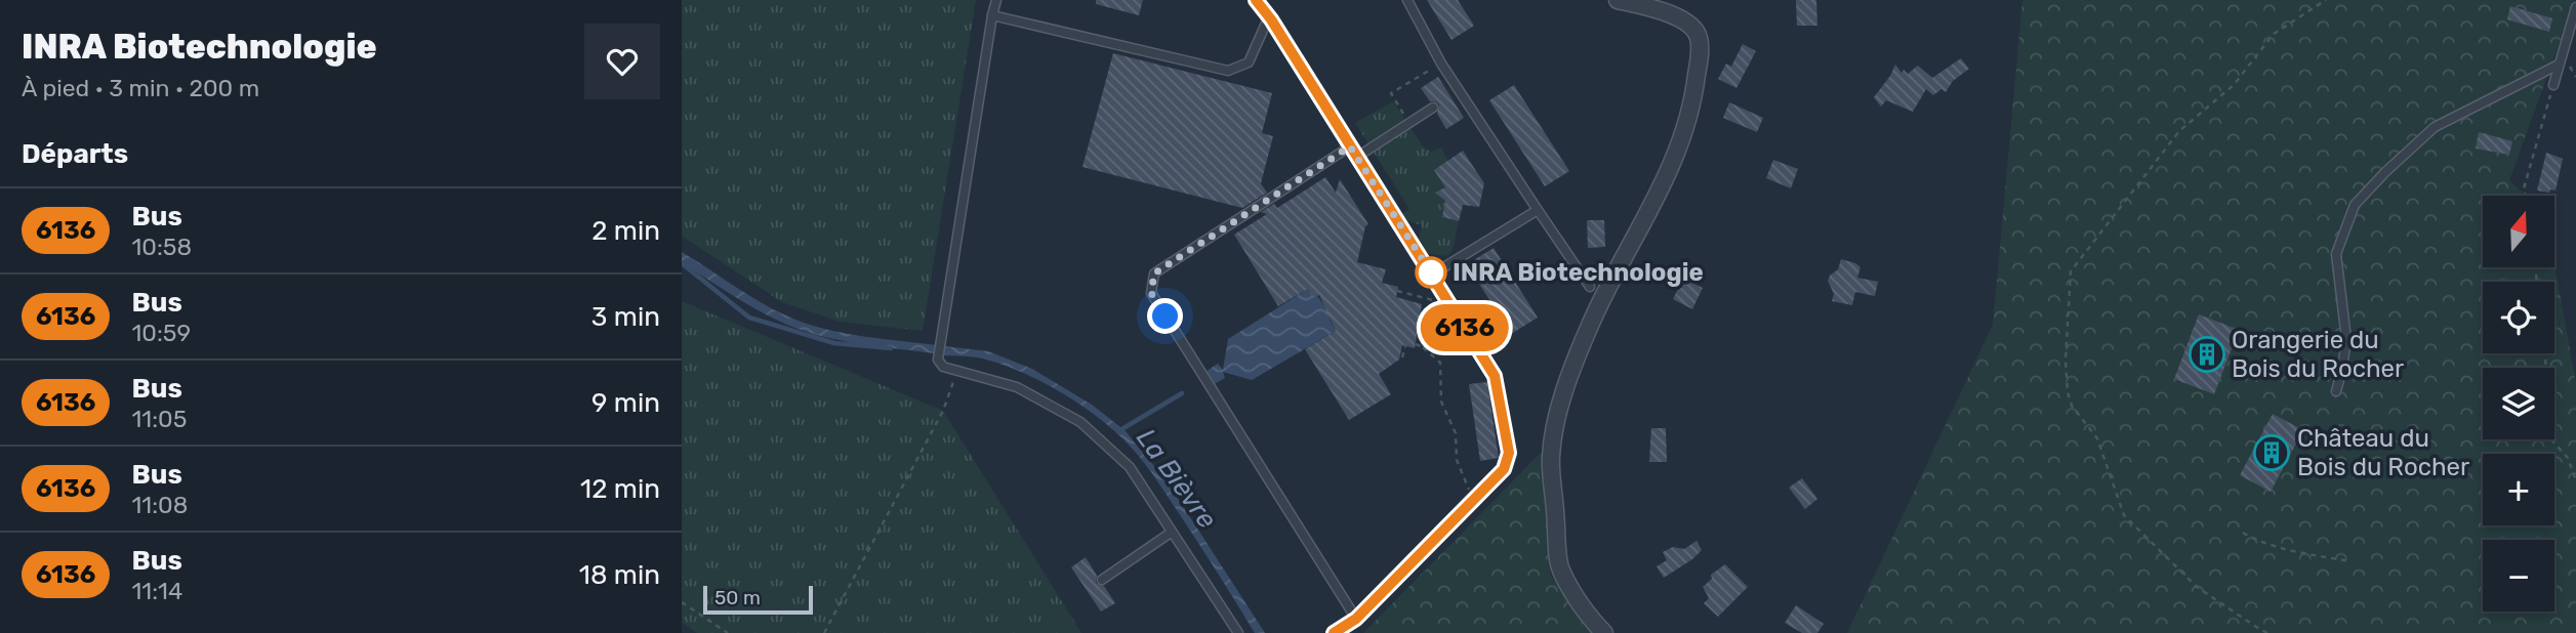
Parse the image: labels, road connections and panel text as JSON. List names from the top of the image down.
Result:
{
  "water": ["La Bièvre"],
  "places": {
    "other": ["INRA Biotechnologie"],
    "building": ["Orangerie du Bois du Rocher", "Château du Bois du Rocher"]
  },
  "lines": ["bus line 6136"],
  "scale_bar": "50 m",
  "north": "top",
  "page": {
    "heading": [
      ["INRA Biotechnologie", "À pied · 3 min · 200 m"],
      "Départs"
    ],
    "on_map": "6136",
    "list": [
      {
        "mark": "6136",
        "name": "Bus",
        "note": "10:58",
        "value": "2 min"
      },
      {
        "mark": "6136",
        "name": "Bus",
        "note": "10:59",
        "value": "3 min"
      },
      {
        "mark": "6136",
        "name": "Bus",
        "note": "11:05",
        "value": "9 min"
      },
      {
        "mark": "6136",
        "name": "Bus",
        "note": "11:08",
        "value": "12 min"
      },
      {
        "mark": "6136",
        "name": "Bus",
        "note": "11:14",
        "value": "18 min"
      }
    ],
    "map_buttons": ["+", "−"],
    "scale": "50 m"
  }
}
